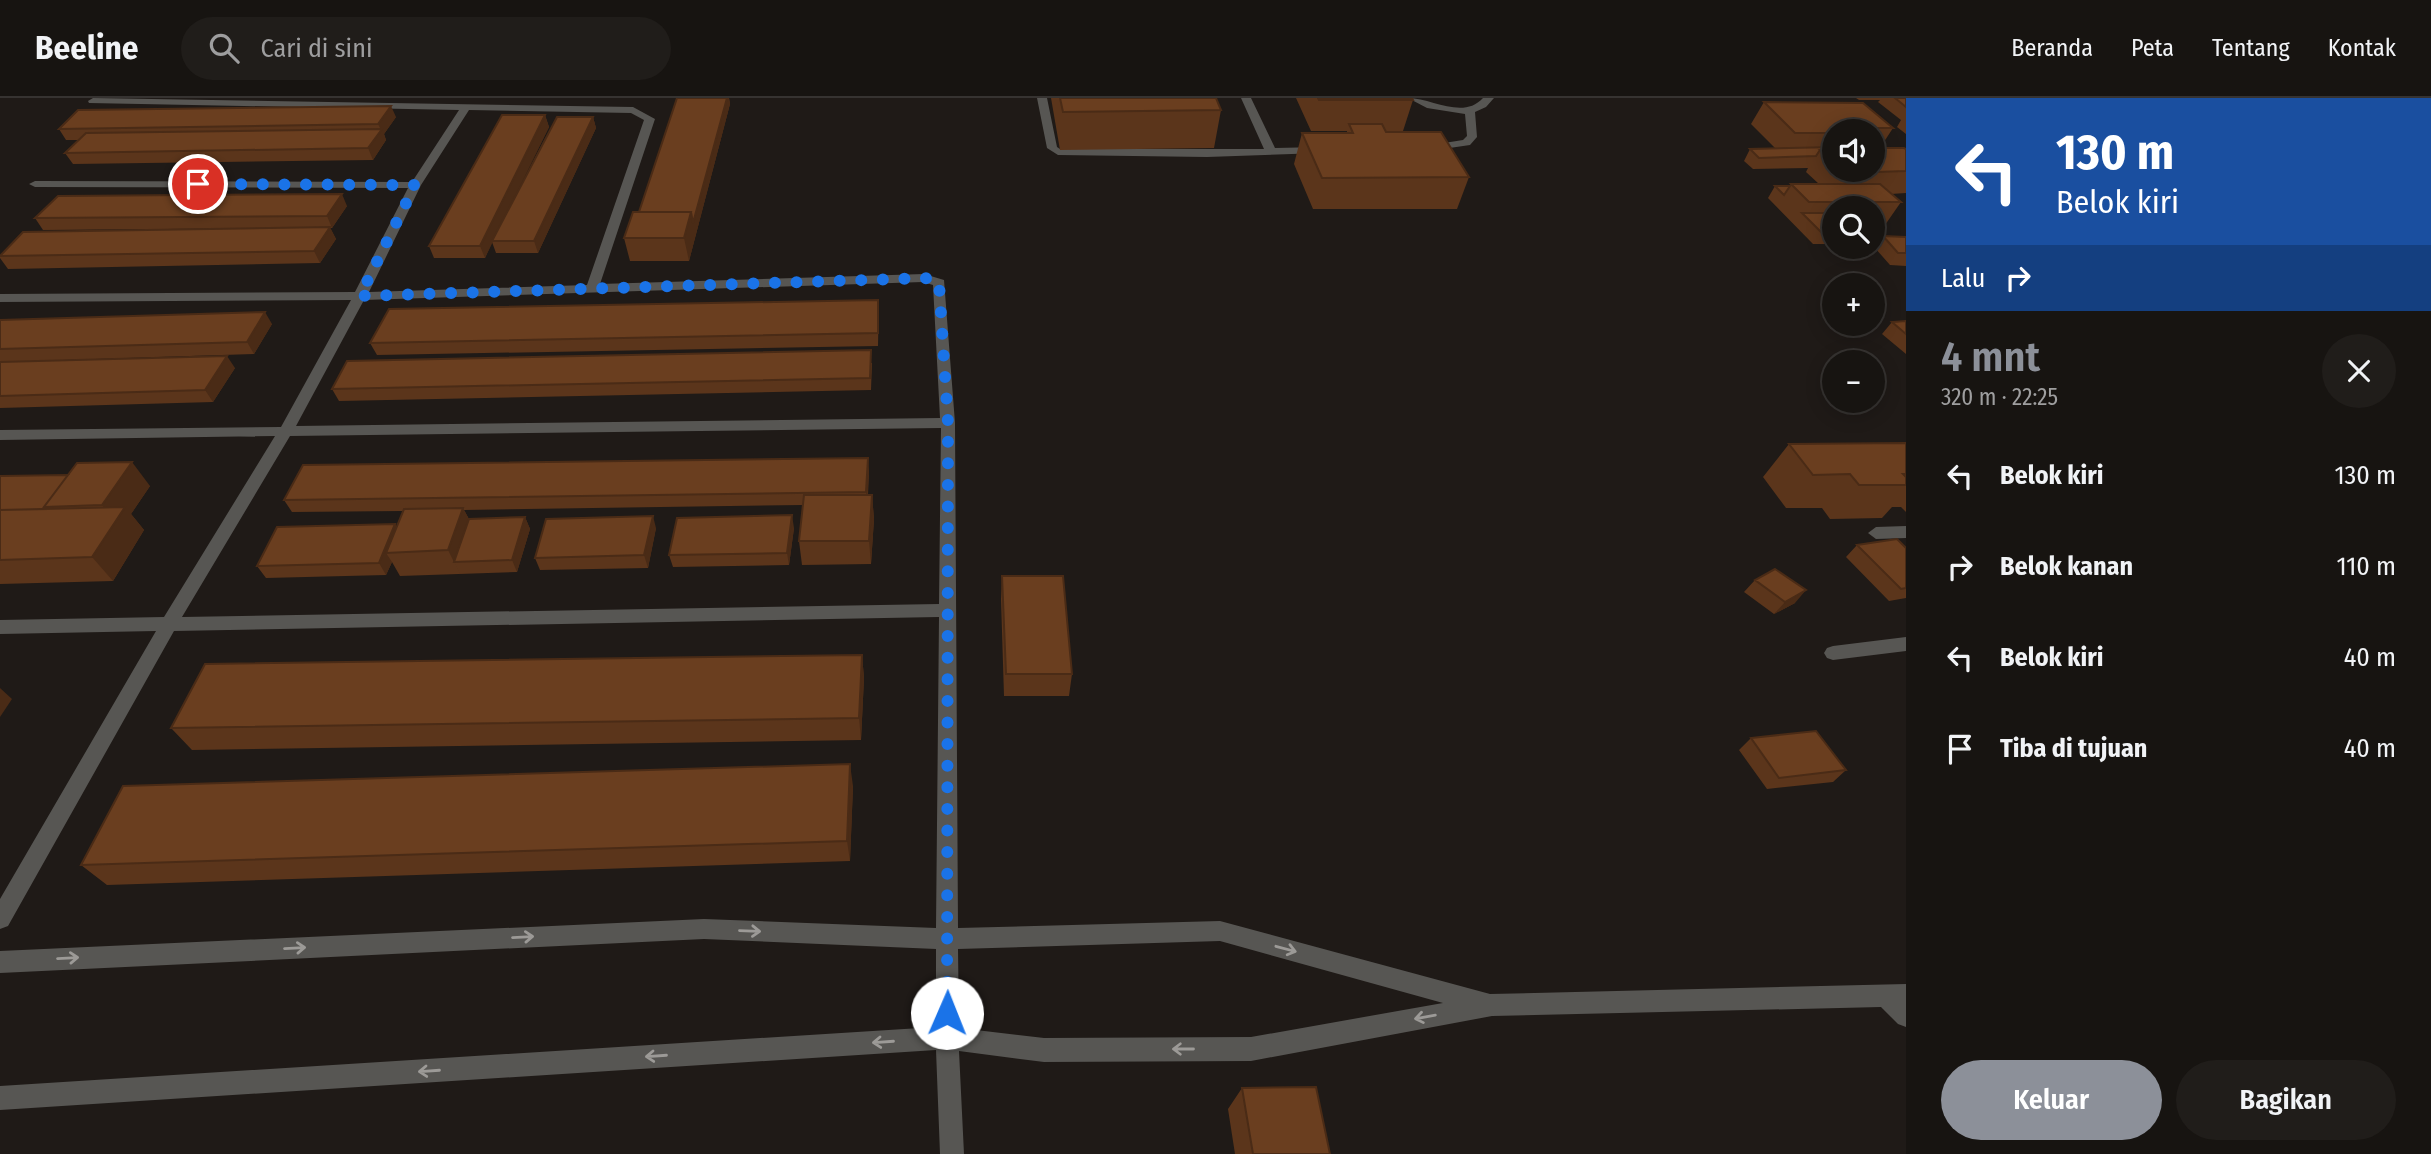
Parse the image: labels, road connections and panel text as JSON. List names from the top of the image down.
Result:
{
  "page": {
    "header": "Beeline",
    "search": "Cari di sini",
    "nav": [
      "Beranda",
      "Peta",
      "Tentang",
      "Kontak"
    ],
    "turn": ["130 m", "Belok kiri"],
    "map_buttons": ["+", "−"],
    "then": "Lalu",
    "heading": ["4 mnt", "320 m · 22:25"],
    "list": [
      {
        "name": "Belok kiri",
        "value": "130 m"
      },
      {
        "name": "Belok kanan",
        "value": "110 m"
      },
      {
        "name": "Belok kiri",
        "value": "40 m"
      },
      {
        "name": "Tiba di tujuan",
        "value": "40 m"
      }
    ],
    "buttons": ["Keluar", "Bagikan"]
  }
}
